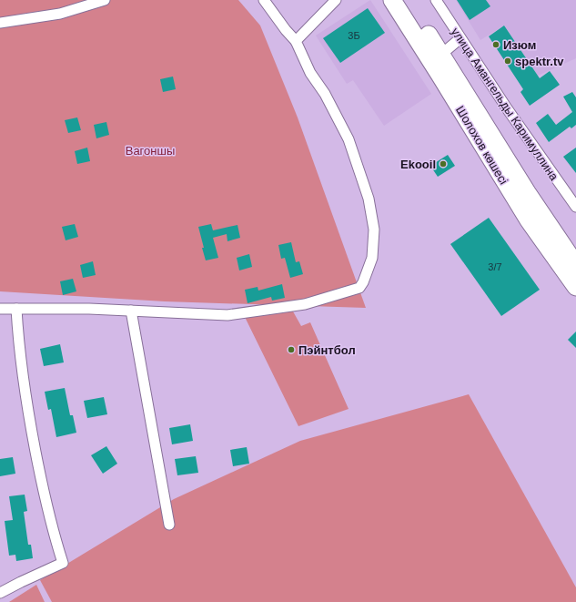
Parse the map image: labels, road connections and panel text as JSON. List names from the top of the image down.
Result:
{
  "streets": {
    "highway": ["Шолохов көшесі"],
    "street": ["улица Амангельды Каримуллина"]
  },
  "parks": ["Вагоншы"],
  "places": [
    "Изюм",
    "spektr.tv",
    "Ekooil",
    "Пэйнтбол"
  ],
  "house_numbers": ["3Б", "3/7"]
}
